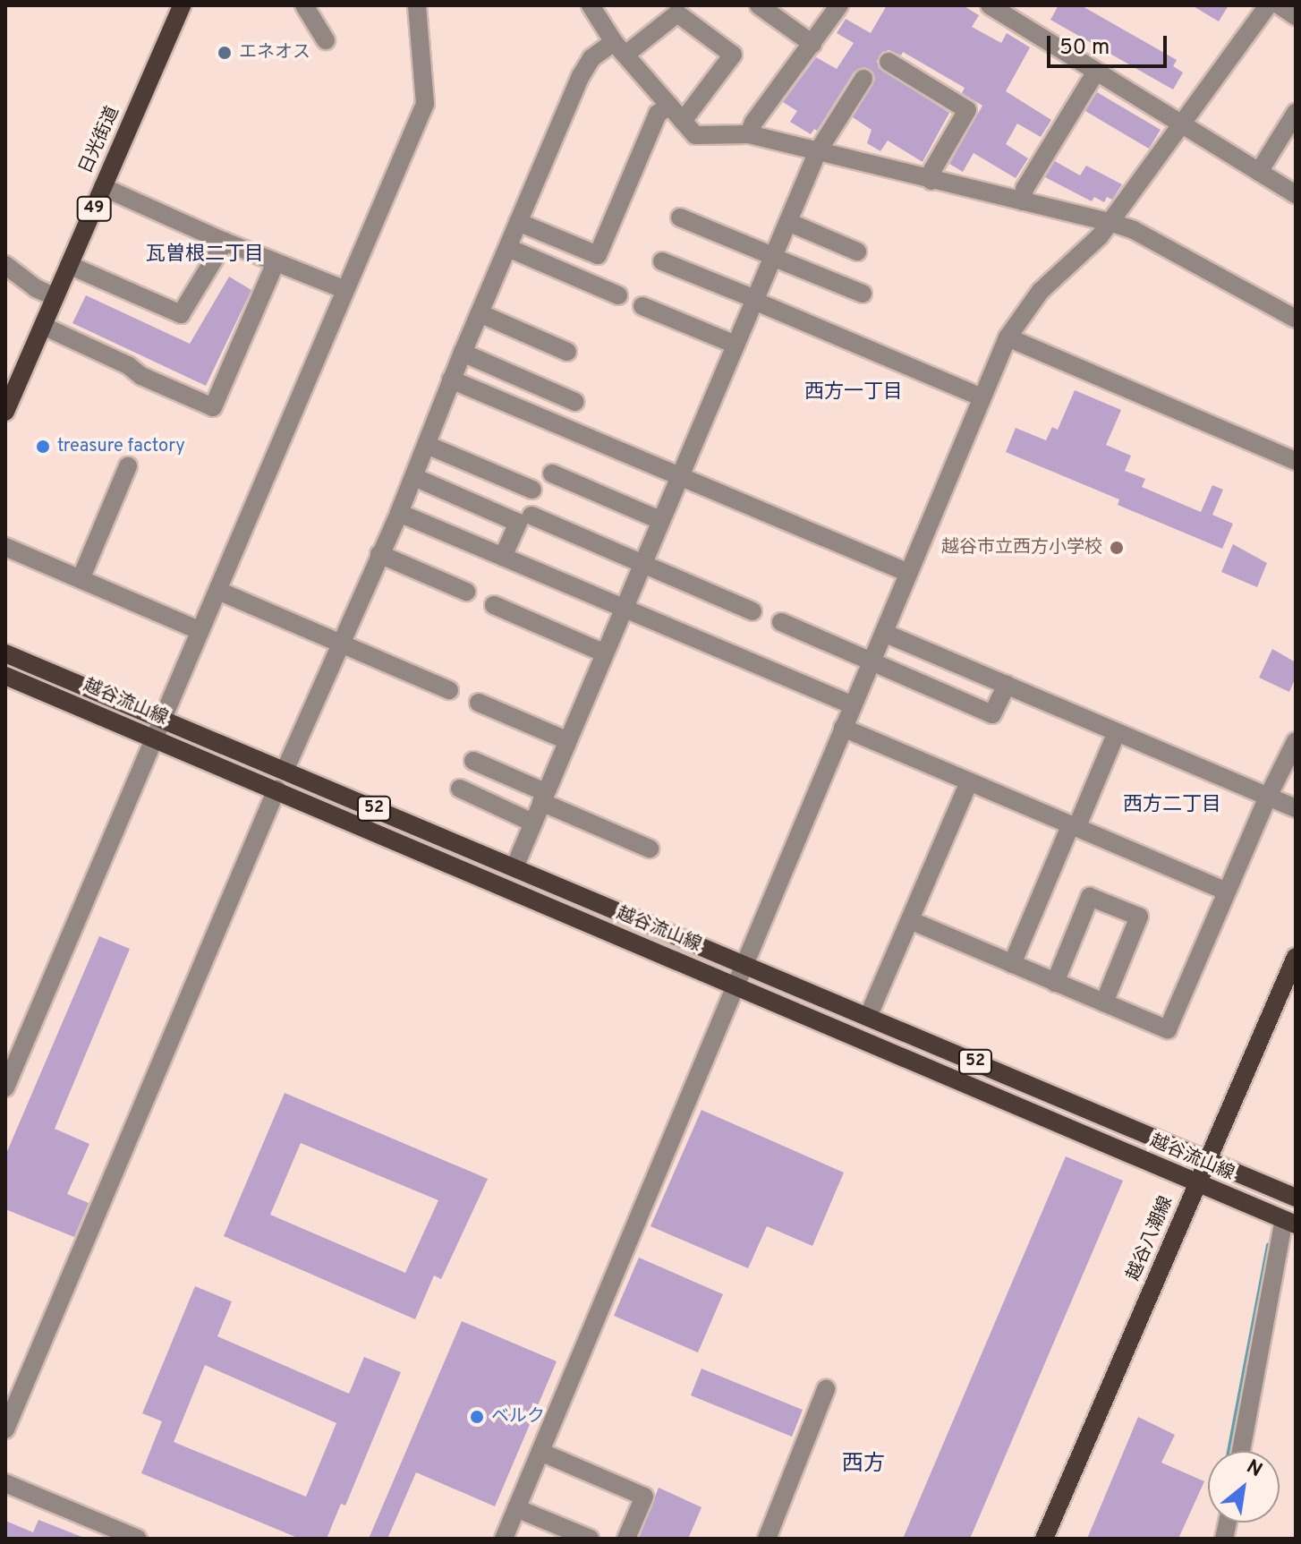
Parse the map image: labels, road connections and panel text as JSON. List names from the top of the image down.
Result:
{
  "streets": {
    "main road": [
      "日光街道",
      "49",
      "越谷流山線",
      "52",
      "越谷八潮線"
    ]
  },
  "crossings": [
    ["越谷流山線", "越谷八潮線"]
  ],
  "districts": [
    "瓦曽根二丁目",
    "西方一丁目",
    "西方二丁目",
    "西方"
  ],
  "places": [
    "エネオス",
    "treasure factory",
    "越谷市立西方小学校",
    "ベルク"
  ],
  "scale_bar": "50 m",
  "north": "top right"
}
